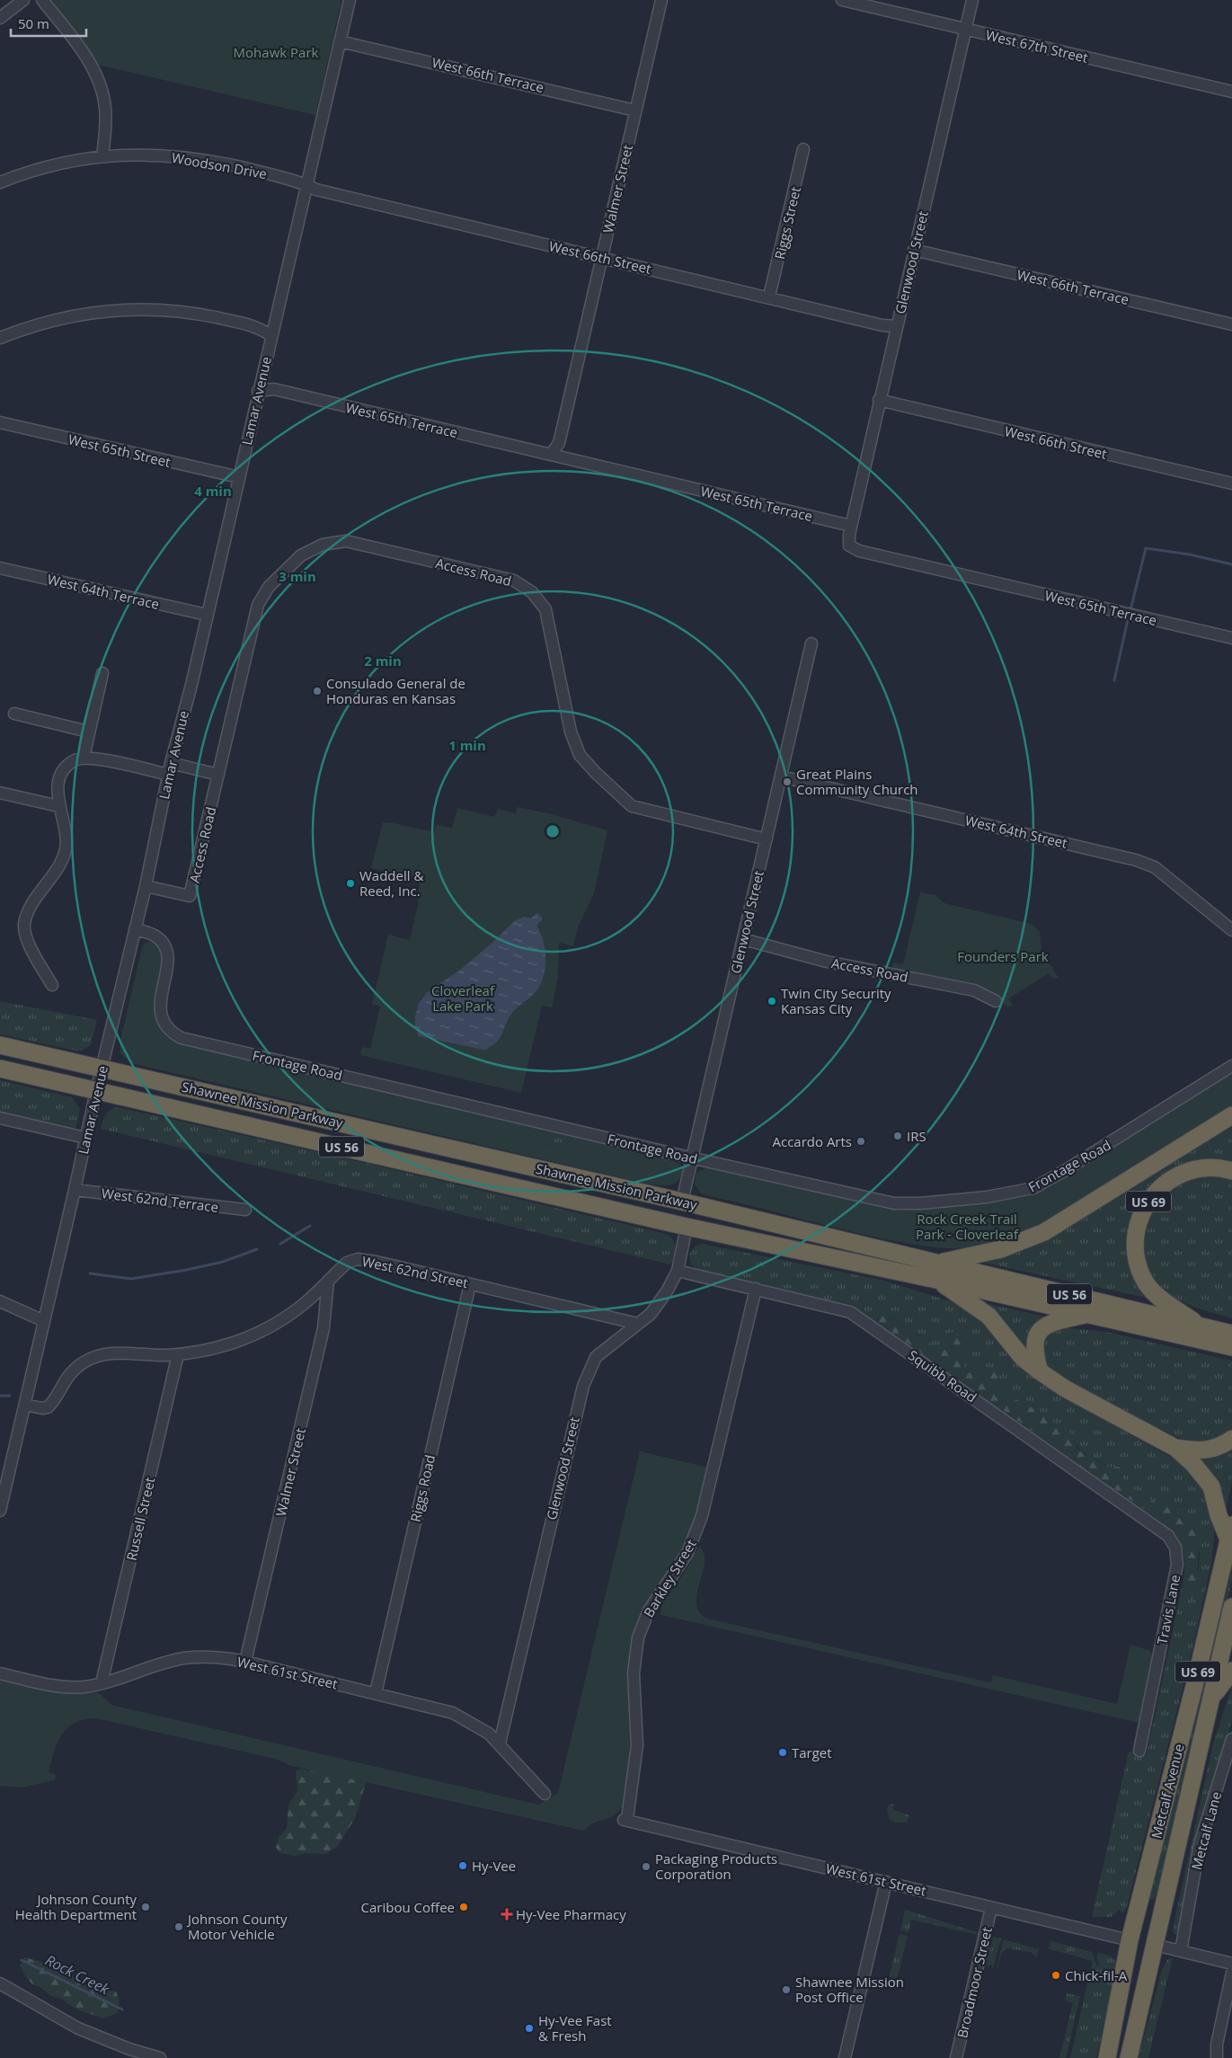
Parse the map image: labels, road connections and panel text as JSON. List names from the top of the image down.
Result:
{
  "streets": {
    "highway": [
      "Shawnee Mission Parkway",
      "US 56",
      "US 69",
      "Metcalf Avenue"
    ],
    "street": [
      "West 67th Street",
      "West 66th Terrace",
      "Woodson Drive",
      "Walmer Street",
      "Riggs Street",
      "West 66th Street",
      "Glenwood Street",
      "Lamar Avenue",
      "West 65th Terrace",
      "West 65th Street",
      "Access Road",
      "West 64th Terrace",
      "West 64th Street",
      "Frontage Road",
      "West 62nd Terrace",
      "West 62nd Street",
      "Squibb Road",
      "Riggs Road",
      "Russell Street",
      "Barkley Street",
      "Travis Lane",
      "West 61st Street",
      "Metcalf Lane",
      "Broadmoor Street"
    ]
  },
  "crossings": [
    ["West 67th Street", "Glenwood Street"],
    ["West 66th Terrace", "Walmer Street"],
    ["West 66th Terrace", "Glenwood Street"],
    ["West 66th Terrace", "Lamar Avenue"],
    ["Woodson Drive", "West 66th Street"],
    ["Woodson Drive", "Lamar Avenue"],
    ["Walmer Street", "West 66th Street"],
    ["Walmer Street", "West 65th Terrace"],
    ["Walmer Street", "West 62nd Street"],
    ["Walmer Street", "West 61st Street"],
    ["Riggs Street", "West 66th Street"],
    ["West 66th Street", "Glenwood Street"],
    ["West 66th Street", "Lamar Avenue"],
    ["Glenwood Street", "West 65th Terrace"],
    ["Glenwood Street", "Access Road"],
    ["Glenwood Street", "West 64th Street"],
    ["Glenwood Street", "Frontage Road"],
    ["Glenwood Street", "Shawnee Mission Parkway"],
    ["Glenwood Street", "West 62nd Street"],
    ["Glenwood Street", "West 61st Street"],
    ["Lamar Avenue", "West 65th Terrace"],
    ["Lamar Avenue", "West 65th Street"],
    ["Lamar Avenue", "Access Road"],
    ["Lamar Avenue", "West 64th Terrace"],
    ["Lamar Avenue", "Frontage Road"],
    ["Lamar Avenue", "Shawnee Mission Parkway"],
    ["Lamar Avenue", "West 62nd Terrace"],
    ["Lamar Avenue", "West 62nd Street"],
    ["Shawnee Mission Parkway", "US 69"],
    ["US 69", "Metcalf Avenue"],
    ["West 62nd Street", "Riggs Road"],
    ["West 62nd Street", "Russell Street"],
    ["Squibb Road", "Barkley Street"],
    ["Squibb Road", "Travis Lane"],
    ["Riggs Road", "West 61st Street"],
    ["Russell Street", "West 61st Street"],
    ["Barkley Street", "West 61st Street"],
    ["West 61st Street", "Metcalf Avenue"],
    ["West 61st Street", "Broadmoor Street"]
  ],
  "water": ["Rock Creek"],
  "parks": [
    "Mohawk Park",
    "Founders Park",
    "Cloverleaf Lake Park",
    "Rock Creek Trail Park - Cloverleaf"
  ],
  "places": {
    "other": [
      "Consulado General de Honduras en Kansas",
      "Great Plains Community Church",
      "Waddell & Reed, Inc.",
      "Twin City Security Kansas City",
      "IRS",
      "Accardo Arts",
      "Target",
      "Hy-Vee",
      "Packaging Products Corporation",
      "Johnson County Health Department",
      "Caribou Coffee",
      "Johnson County Motor Vehicle",
      "Chick-fil-A",
      "Shawnee Mission Post Office",
      "Hy-Vee Fast & Fresh"
    ],
    "health": ["Hy-Vee Pharmacy"]
  },
  "scale_bar": "50 m",
  "rings": [
    "4 min",
    "3 min",
    "2 min",
    "1 min"
  ]
}
